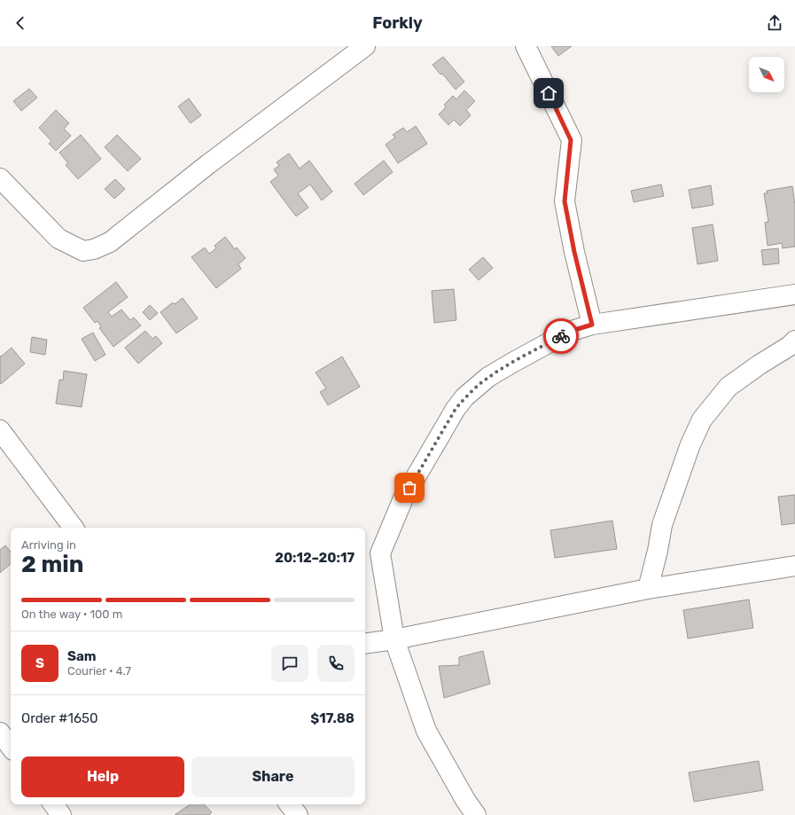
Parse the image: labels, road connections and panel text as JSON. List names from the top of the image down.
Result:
{
  "north": "bottom right",
  "page": {
    "header": "Forkly",
    "heading": ["2 min", "Arriving in", "20:12–20:17"],
    "panel": [
      "Sam",
      "Courier · 4.7",
      "Order #1650",
      "$17.88"
    ],
    "bar": "On the way · 100 m",
    "round": "S",
    "buttons": ["Help", "Share"]
  }
}
